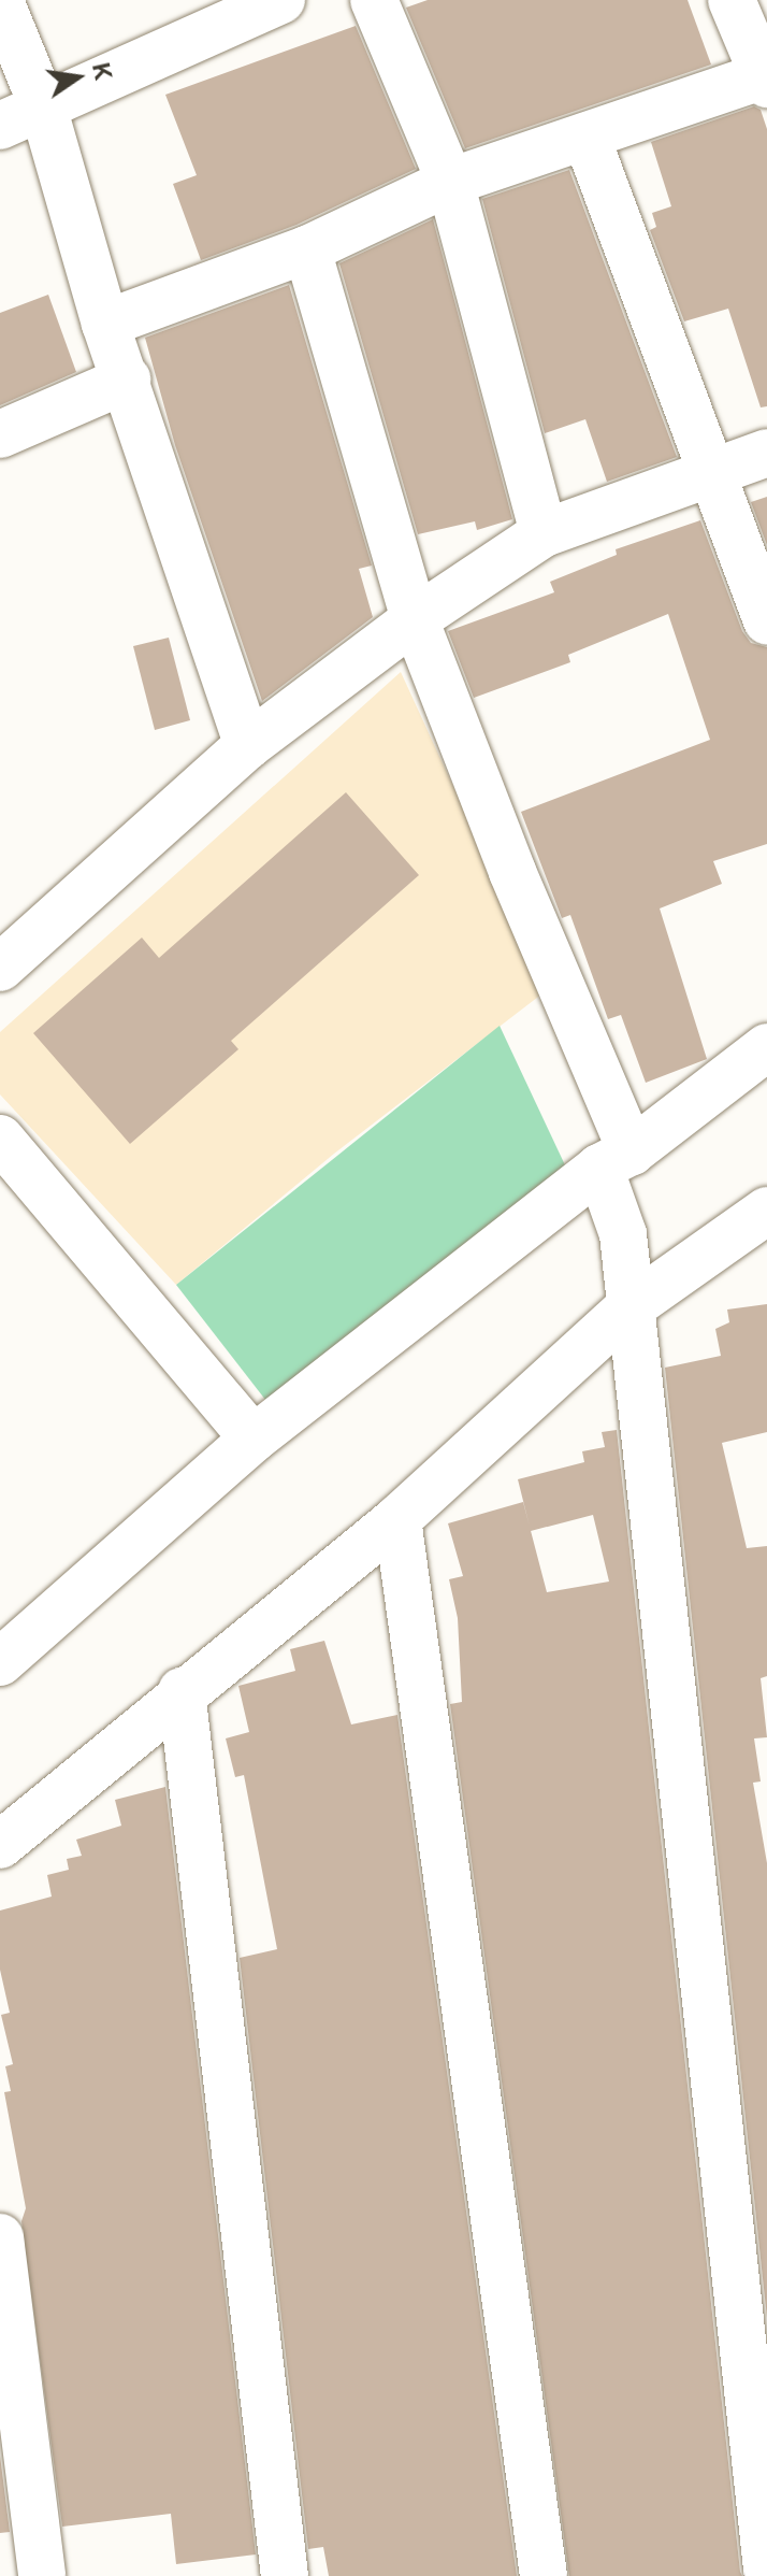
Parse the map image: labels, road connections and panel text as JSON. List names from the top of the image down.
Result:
{
  "north": "right"
}
